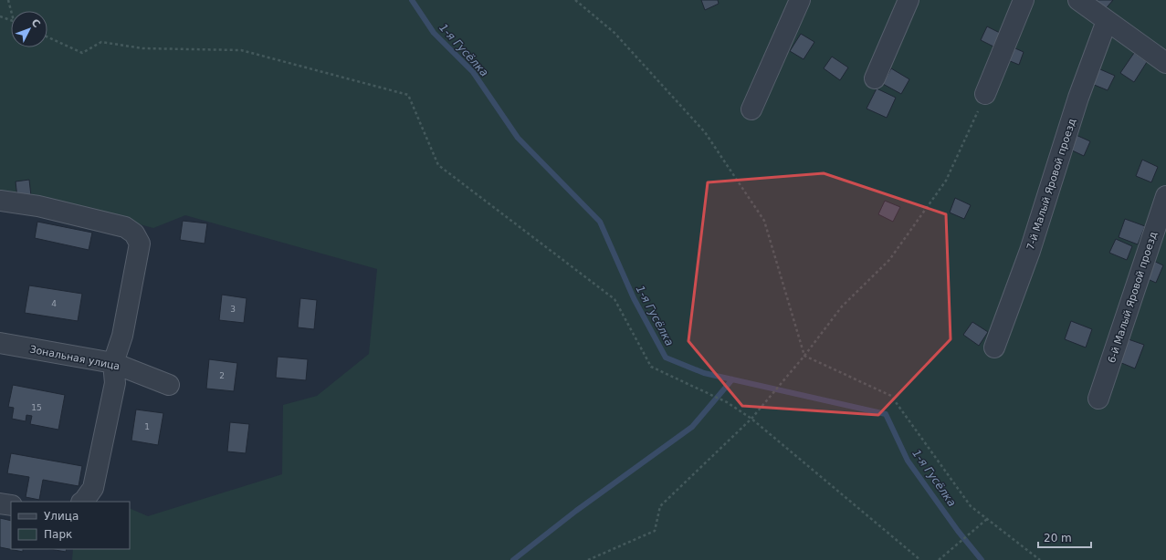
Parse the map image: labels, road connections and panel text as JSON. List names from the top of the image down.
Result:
{
  "streets": {
    "street": ["7-й Малый Яровой проезд", "6-й Малый Яровой проезд", "Зональная улица"]
  },
  "water": ["1-я Гусёлка"],
  "house_numbers": [
    "4",
    "3",
    "2",
    "15",
    "1"
  ],
  "legend": ["Улица", "Парк"],
  "scale_bar": "20 m",
  "north": "top right"
}
